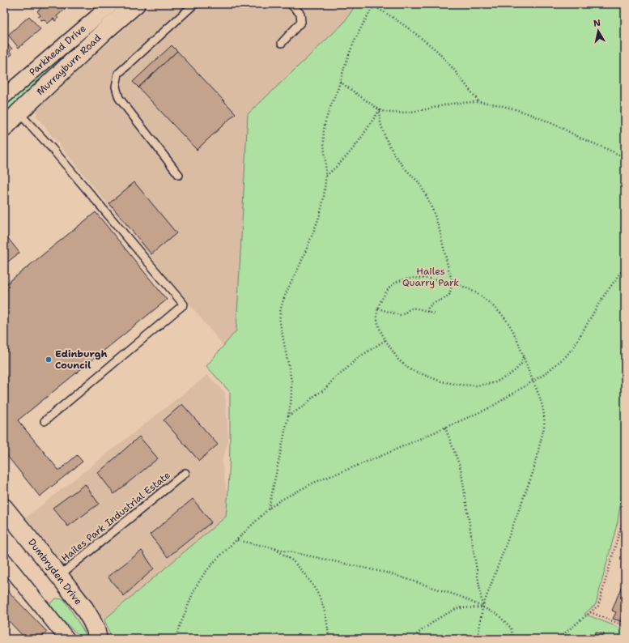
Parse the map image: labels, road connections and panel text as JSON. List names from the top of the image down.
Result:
{
  "streets": {
    "street": ["Parkhead Drive", "Murrayburn Road", "Dumbryden Drive"],
    "lane": ["Hailes Park Industrial Estate"]
  },
  "crossings": [
    ["Hailes Park Industrial Estate", "Dumbryden Drive"]
  ],
  "parks": ["Hailes Quarry Park"],
  "places": ["Edinburgh Council"],
  "north": "top"
}
